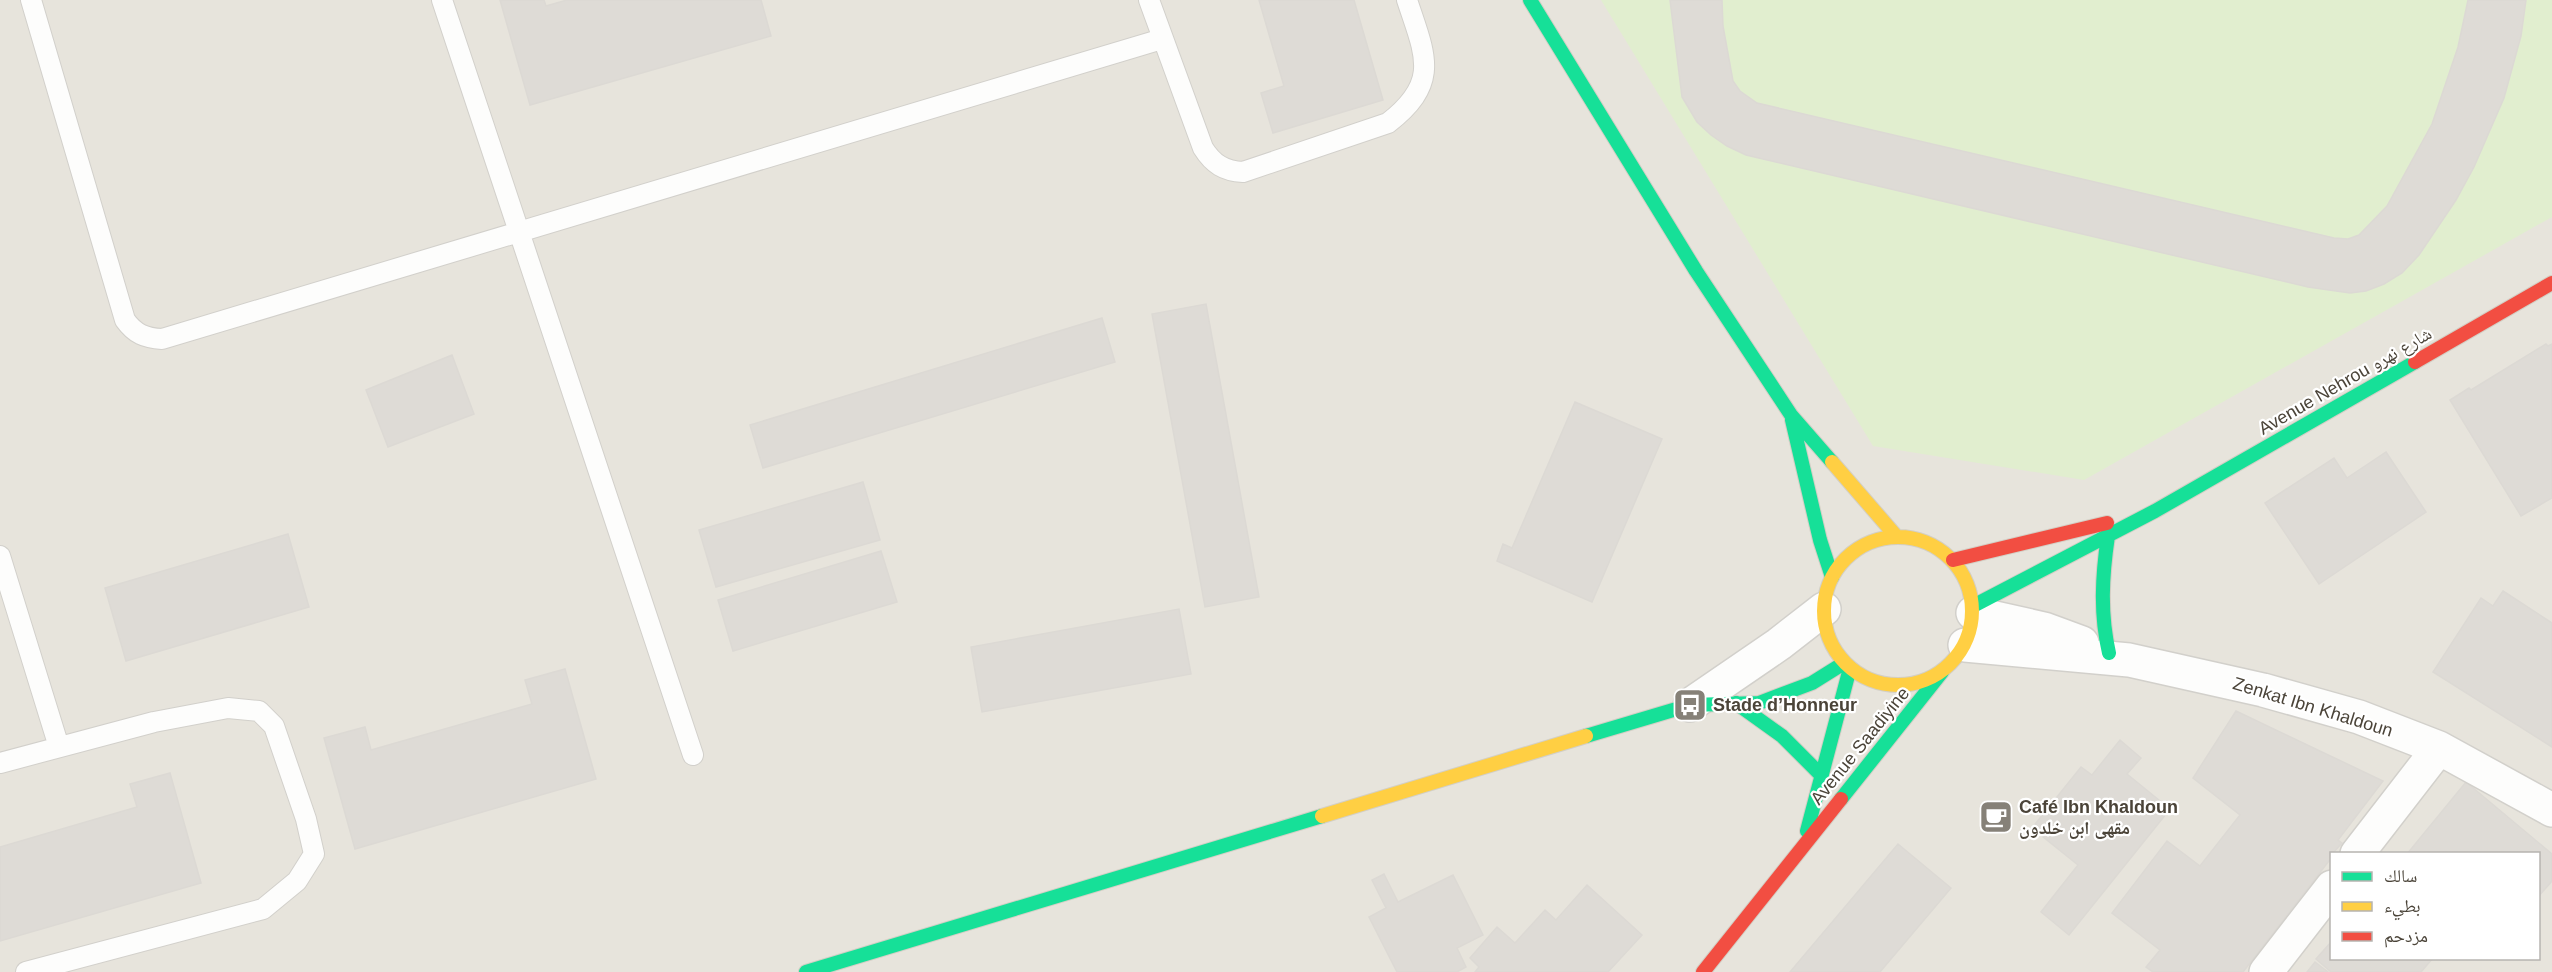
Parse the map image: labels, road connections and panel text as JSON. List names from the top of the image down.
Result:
{
  "streets": {
    "main road": ["Avenue Nehrou شارع نهرو", "Avenue Saadiyine"],
    "street": ["Zenkat Ibn Khaldoun"]
  },
  "crossings": [
    ["Avenue Nehrou شارع نهرو", "Zenkat Ibn Khaldoun"],
    ["Avenue Nehrou شارع نهرو", "Avenue Saadiyine"],
    ["Zenkat Ibn Khaldoun", "Avenue Saadiyine"]
  ],
  "places": {
    "bus stop": ["Stade d’Honneur"],
    "cafe": ["Café Ibn Khaldoun مقهى ابن خلدون"]
  },
  "legend": ["سالك", "بطيء", "مزدحم"]
}
